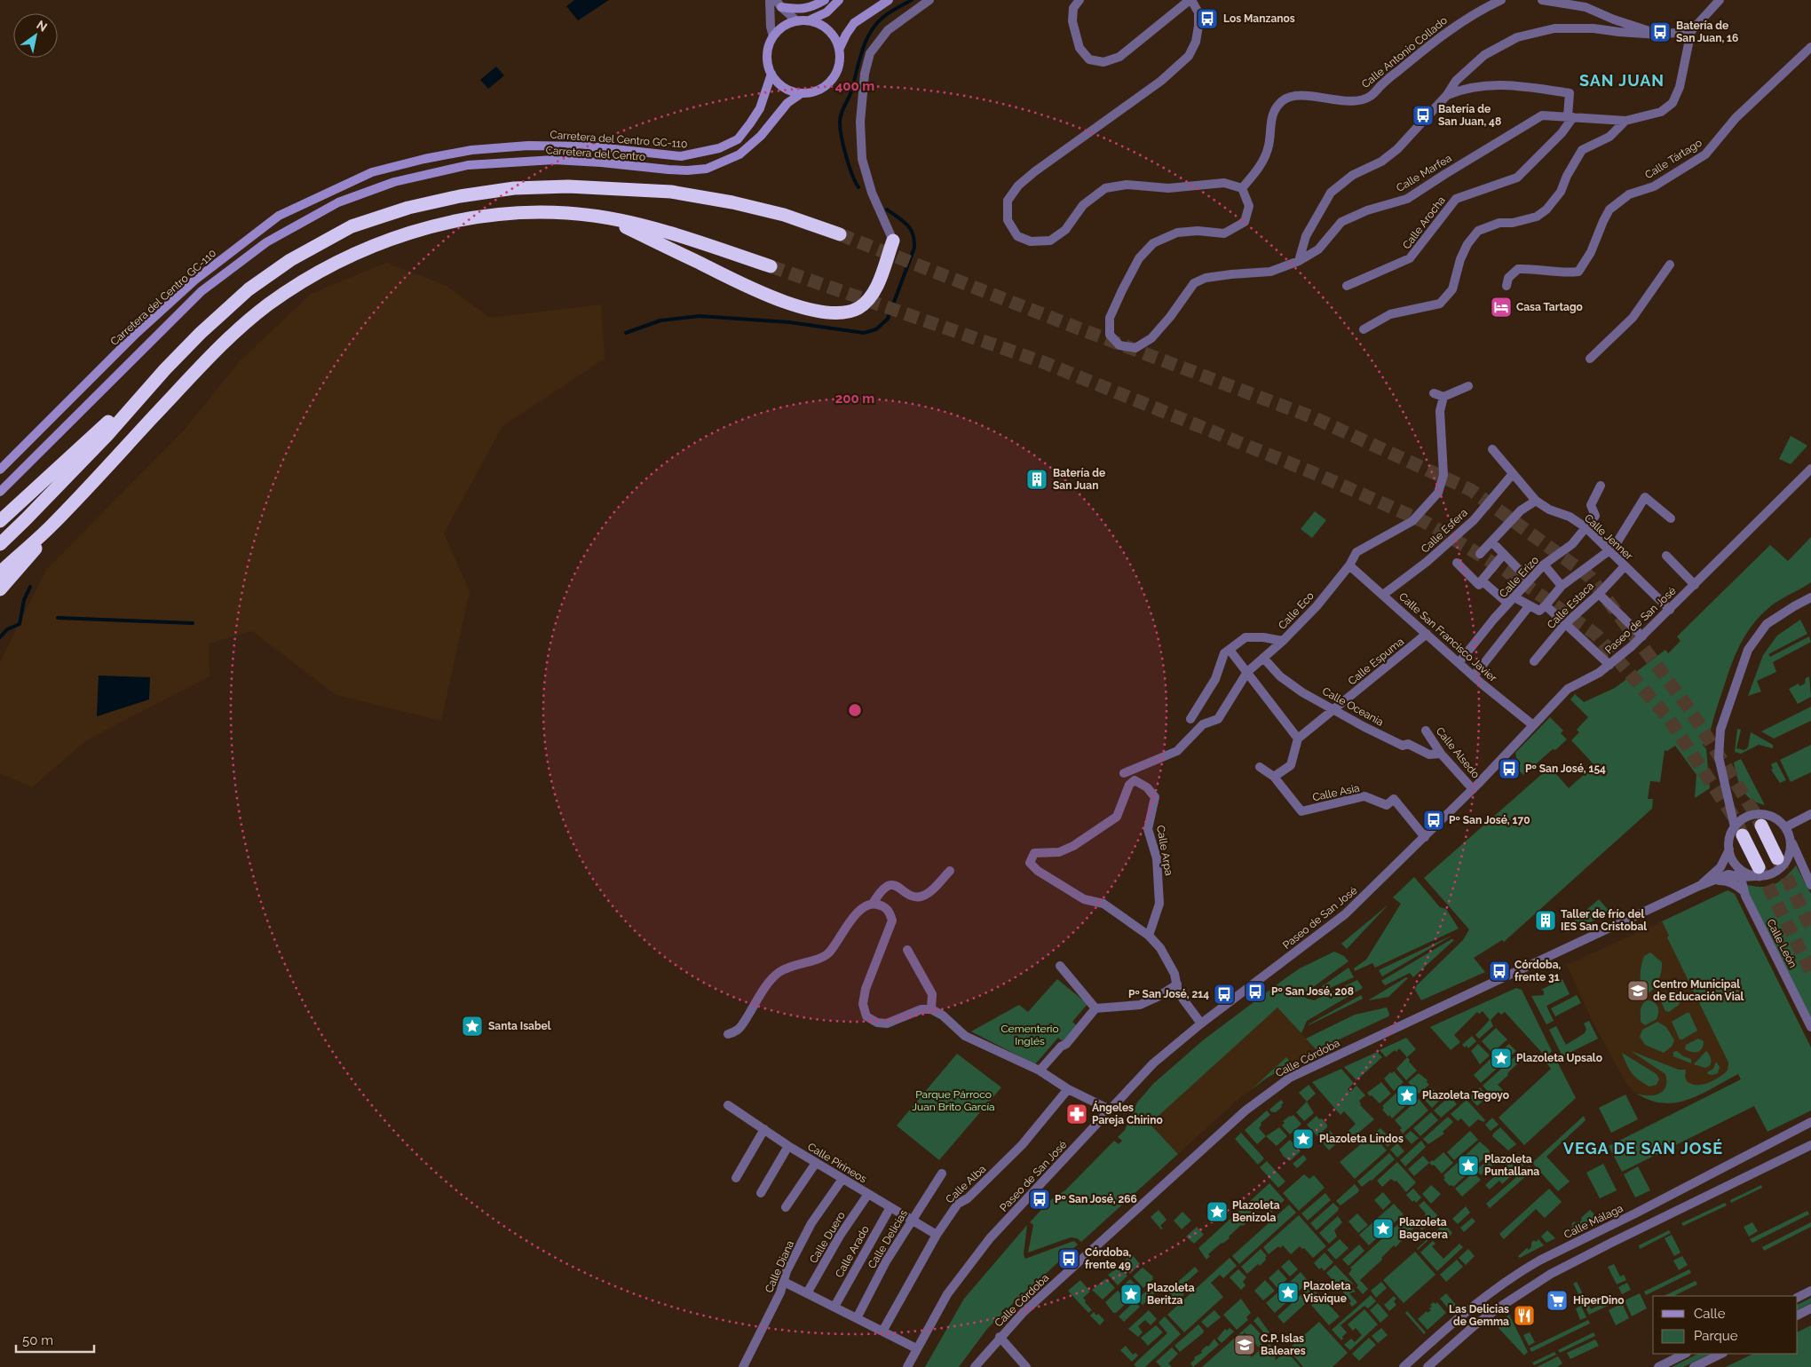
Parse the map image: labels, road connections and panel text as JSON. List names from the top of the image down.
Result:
{
  "streets": {
    "main road": ["Carretera del Centro GC-110", "Carretera del Centro"],
    "street": [
      "Calle Antonio Collado",
      "Calle Tártago",
      "Calle Marfea",
      "Calle Arocha",
      "Calle Esfera",
      "Calle Jenner",
      "Calle Erizo",
      "Calle Estaca",
      "Calle Eco",
      "Paseo de San José",
      "Calle San Francisco Javier",
      "Calle Espuma",
      "Calle Oceania",
      "Calle Alsedo",
      "Calle Asia",
      "Calle Arpa",
      "Calle León",
      "Calle Córdoba",
      "Calle Pirineos",
      "Calle Alba",
      "Calle Málaga",
      "Calle Duero",
      "Calle Delicias",
      "Calle Arado",
      "Calle Diana"
    ]
  },
  "crossings": [
    ["Calle Antonio Collado", "Calle Marfea"],
    ["Carretera del Centro GC-110", "Carretera del Centro"],
    ["Calle Marfea", "Calle Arocha"],
    ["Calle Esfera", "Calle Jenner"],
    ["Calle Esfera", "Calle San Francisco Javier"],
    ["Calle Jenner", "Calle Erizo"],
    ["Calle Jenner", "Calle Estaca"],
    ["Calle Jenner", "Paseo de San José"],
    ["Calle Erizo", "Calle San Francisco Javier"],
    ["Calle Eco", "Calle San Francisco Javier"],
    ["Paseo de San José", "Calle San Francisco Javier"],
    ["Paseo de San José", "Calle Alsedo"],
    ["Paseo de San José", "Calle Asia"],
    ["Calle San Francisco Javier", "Calle Espuma"],
    ["Calle Espuma", "Calle Oceania"],
    ["Calle Oceania", "Calle Alsedo"],
    ["Calle León", "Calle Córdoba"],
    ["Calle Pirineos", "Calle Alba"],
    ["Calle Pirineos", "Calle Duero"],
    ["Calle Pirineos", "Calle Delicias"],
    ["Calle Pirineos", "Calle Arado"],
    ["Calle Pirineos", "Calle Diana"]
  ],
  "districts": ["SAN JUAN", "VEGA DE SAN JOSÉ"],
  "parks": ["Cementerio Inglés", "Parque Párroco Juan Brito García"],
  "places": {
    "bus stop": [
      "Los Manzanos",
      "Batería de San Juan, 16",
      "Batería de San Juan, 48",
      "Pº San José, 154",
      "Pº San José, 170",
      "Córdoba, frente 31",
      "Pº San José, 208",
      "Pº San José, 214",
      "Pº San José, 266",
      "Córdoba, frente 49"
    ],
    "hotel": ["Casa Tartago"],
    "building": ["Batería de San Juan", "Taller de frío del IES San Cristobal"],
    "school or university": ["Centro Municipal de Educación Vial", "C.P. Islas Baleares"],
    "place": [
      "Santa Isabel",
      "Plazoleta Upsalo",
      "Plazoleta Tegoyo",
      "Plazoleta Lindos",
      "Plazoleta Puntallana",
      "Plazoleta Benizola",
      "Plazoleta Bagacera",
      "Plazoleta Visvique",
      "Plazoleta Beritza"
    ],
    "pharmacy": ["Ángeles Pareja Chirino"],
    "supermarket": ["HiperDino"],
    "restaurant": ["Las Delicias de Gemma"]
  },
  "legend": ["Calle", "Parque"],
  "scale_bar": "50 m",
  "north": "top right",
  "rings": ["400 m", "200 m"]
}
